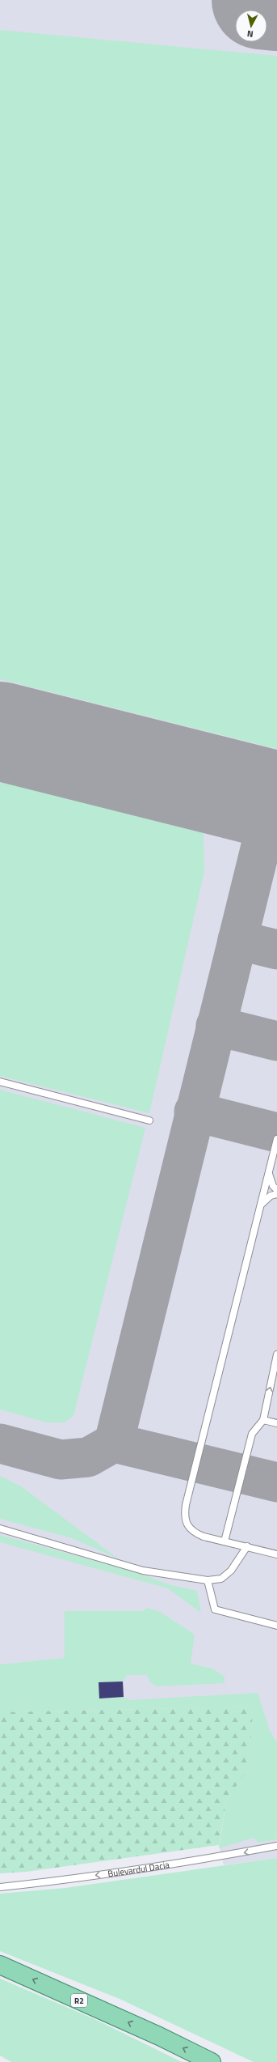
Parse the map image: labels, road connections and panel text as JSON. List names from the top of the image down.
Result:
{
  "streets": {
    "main road": ["R2"],
    "lane": ["Bulevardul Dacia"]
  },
  "one_way": ["Bulevardul Dacia"],
  "north": "bottom"
}
